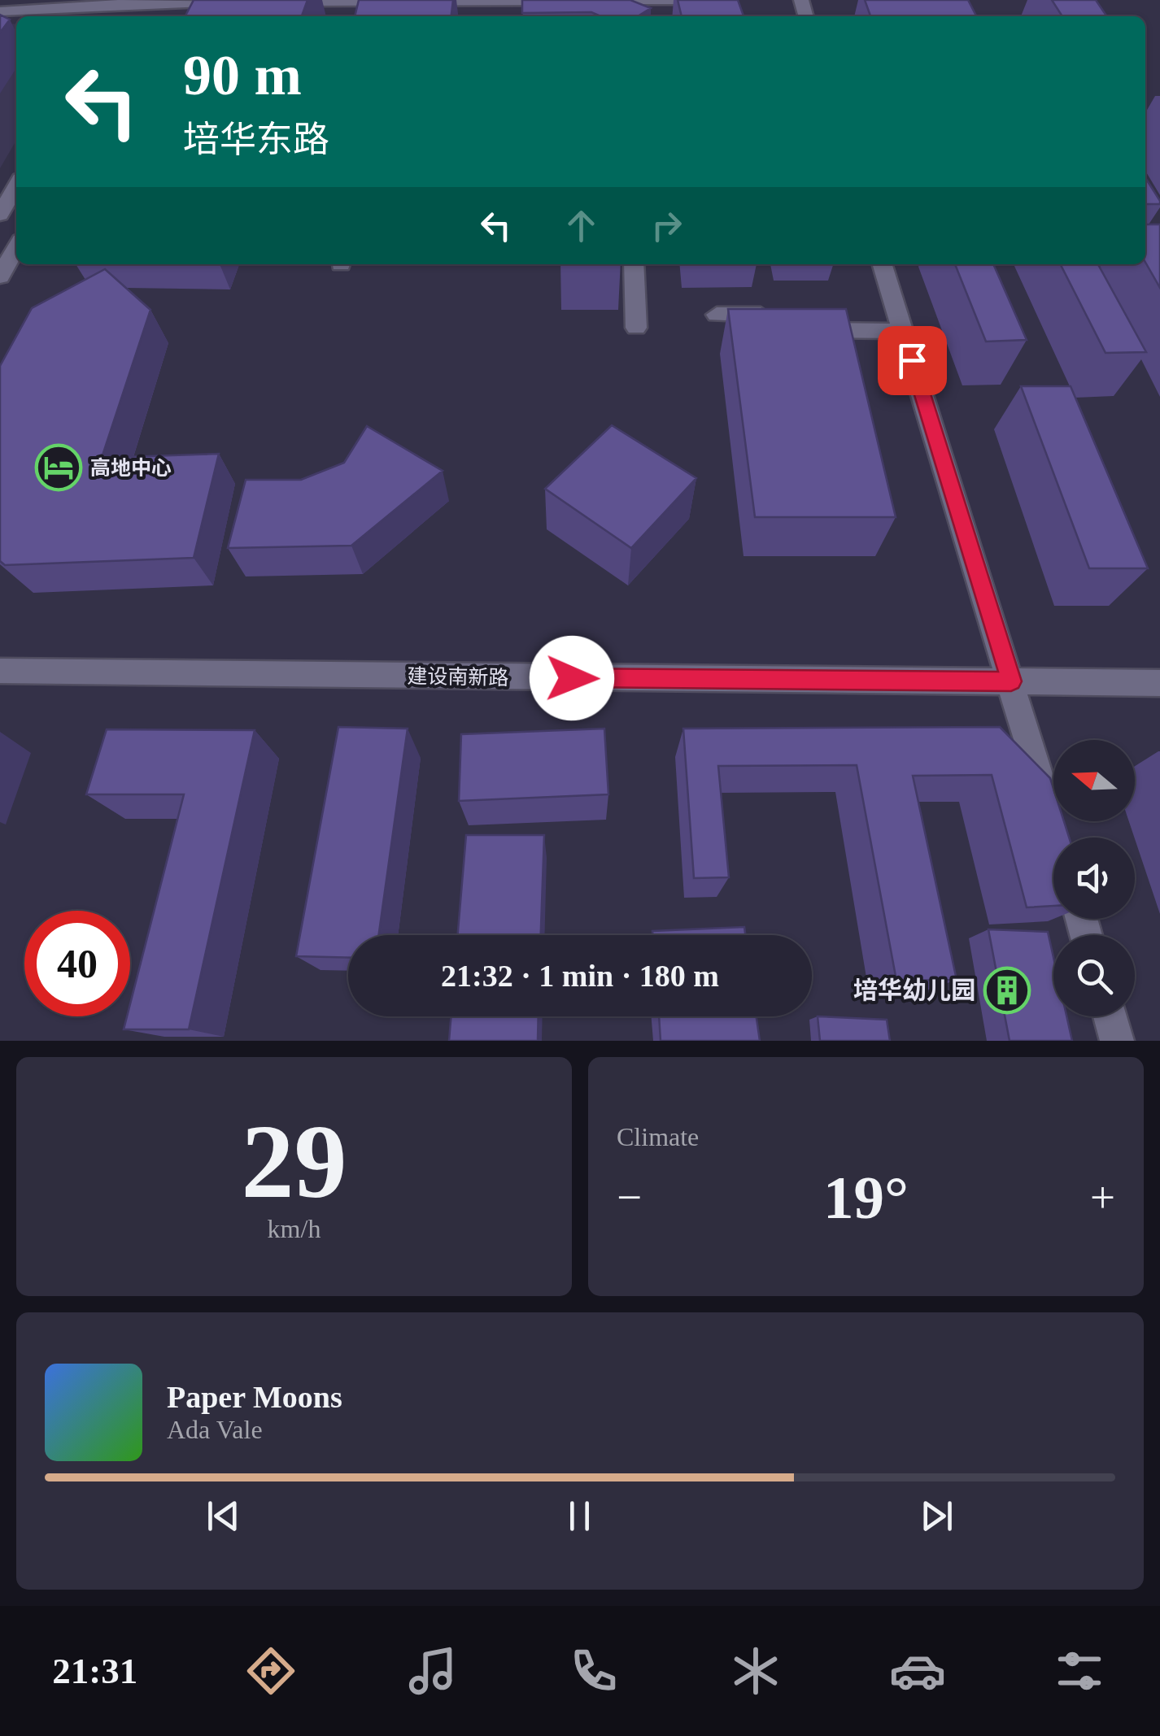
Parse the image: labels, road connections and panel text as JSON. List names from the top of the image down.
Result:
{
  "streets": {
    "street": ["建设南新路"]
  },
  "places": {
    "hotel": ["高地中心"],
    "building": ["培华幼儿园"]
  },
  "north": "left",
  "page": {
    "turn": ["90 m", "培华东路"],
    "limit": "40",
    "trip": "21:32 · 1 min · 180 m",
    "tile": [
      ["29", "km/h"],
      "Climate"
    ],
    "heat": ["−", "19°", "+"],
    "song": ["Paper Moons", "Ada Vale"],
    "tabs": "21:31"
  }
}
